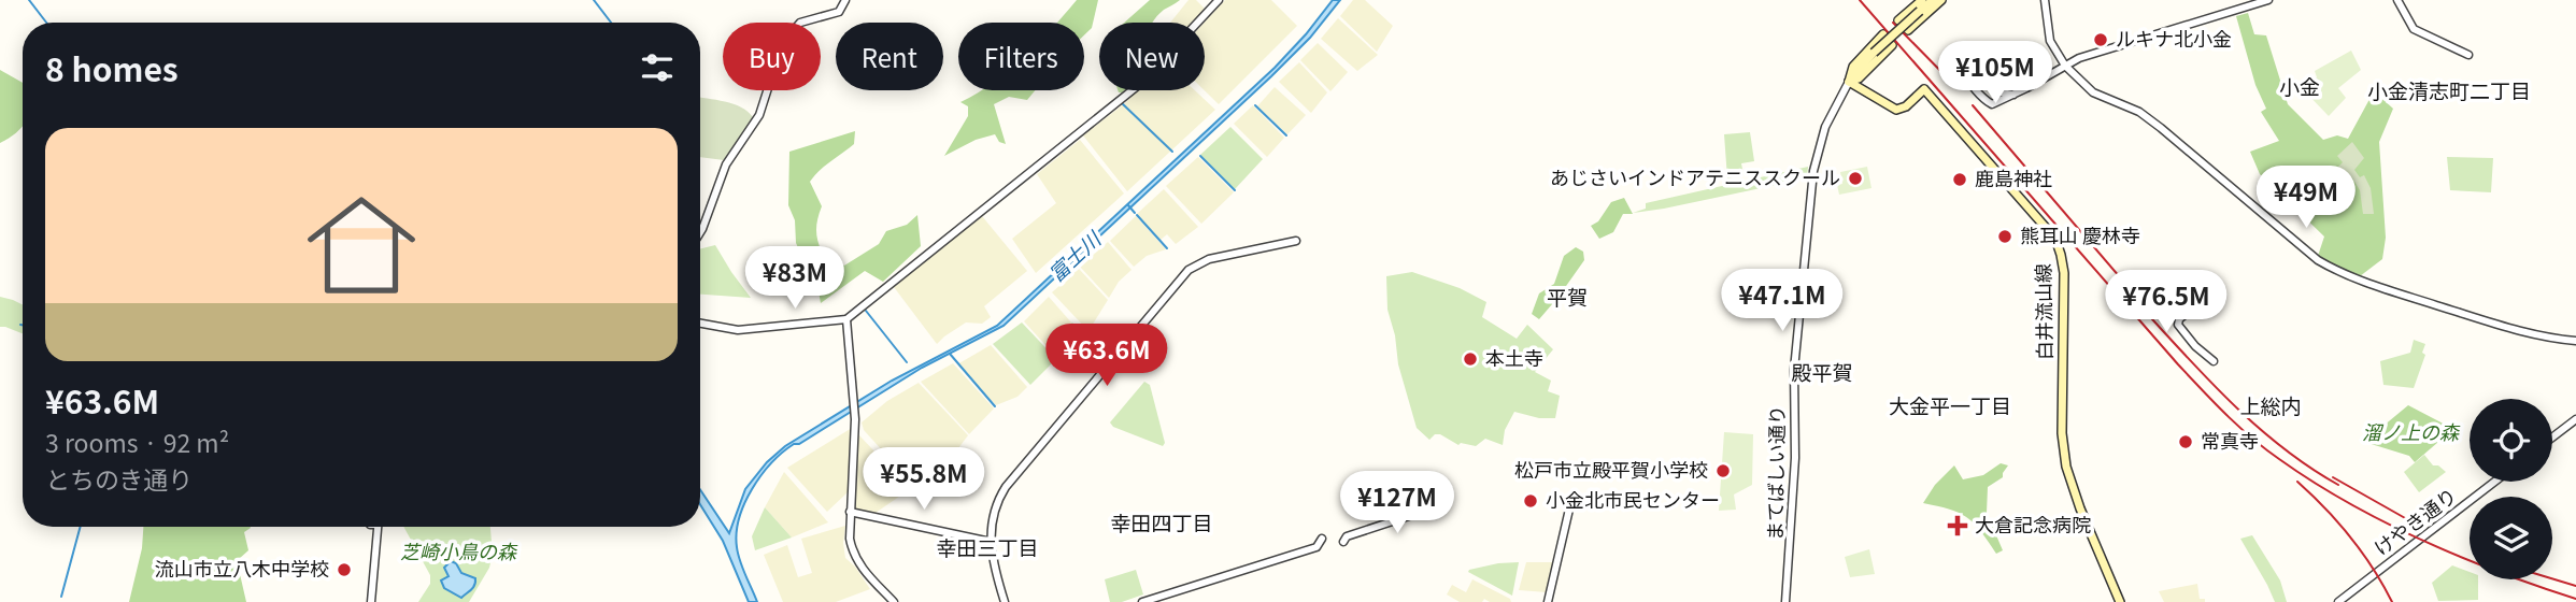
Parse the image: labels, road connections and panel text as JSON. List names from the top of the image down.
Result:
{
  "streets": {
    "main road": ["白井流山線"],
    "street": ["まてばしい通り", "けやき通り"]
  },
  "crossings": [
    ["白井流山線", "まてばしい通り"]
  ],
  "districts": [
    "小金",
    "小金清志町二丁目",
    "平賀",
    "殿平賀",
    "大金平一丁目",
    "上総内",
    "幸田四丁目",
    "幸田三丁目"
  ],
  "water": ["富士川"],
  "parks": ["溜ノ上の森", "芝崎小鳥の森"],
  "places": {
    "other": [
      "ルキナ北小金",
      "あじさいインドアテニススクール",
      "鹿島神社",
      "熊耳山 慶林寺",
      "本土寺",
      "常真寺",
      "松戸市立殿平賀小学校",
      "小金北市民センター",
      "流山市立八木中学校"
    ],
    "health": ["大倉記念病院"]
  },
  "page": {
    "chip": [
      "Buy",
      "Rent",
      "Filters",
      "New"
    ],
    "heading": "8 homes",
    "price": [
      "¥105M",
      "¥49M",
      "¥83M",
      "¥47.1M",
      "¥76.5M",
      "¥63.6M",
      "¥55.8M",
      "¥127M"
    ],
    "list": [
      {
        "name": "¥63.6M",
        "note": "3 rooms · 92 m² · とちのき通り"
      }
    ]
  }
}
